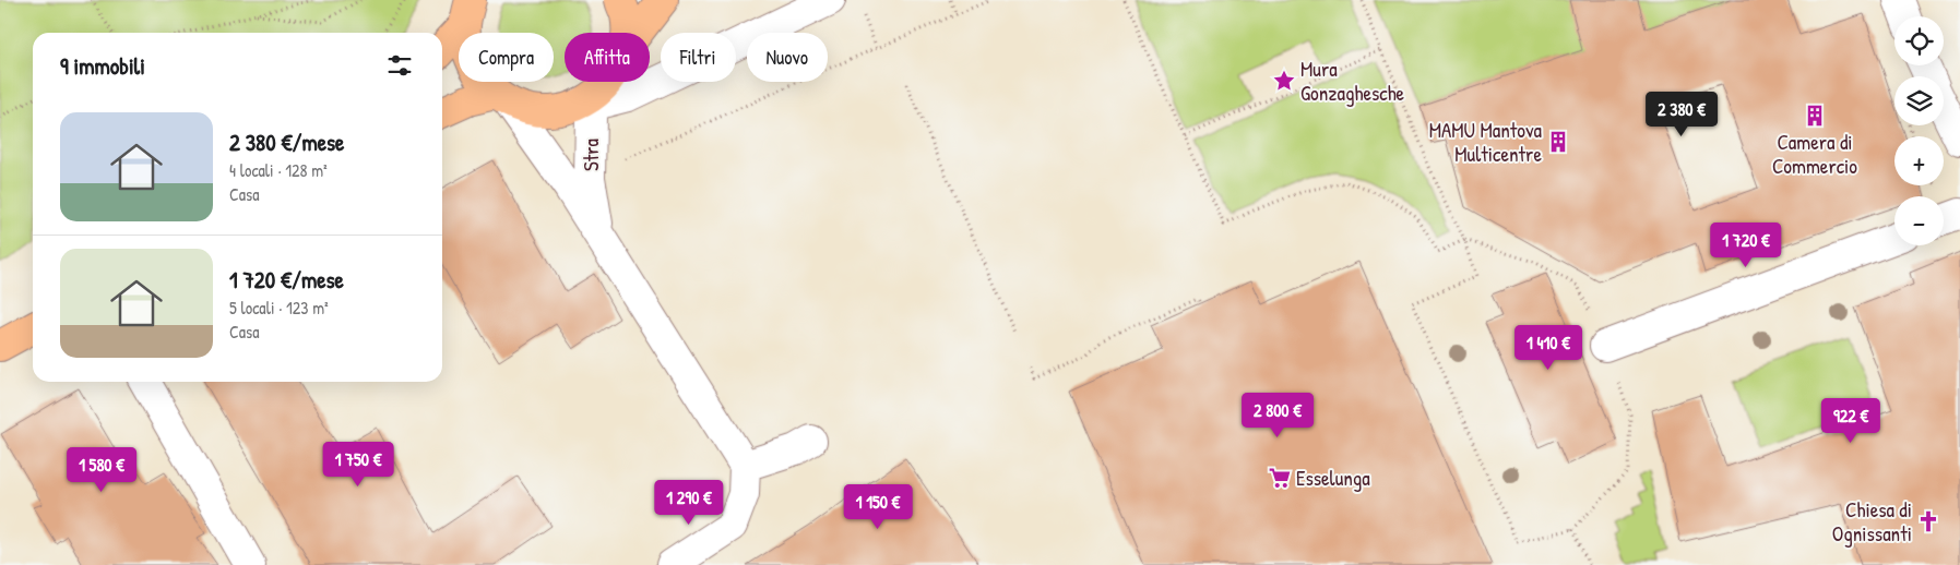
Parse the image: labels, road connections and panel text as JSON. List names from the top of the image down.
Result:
{
  "streets": {
    "street": ["Stra"]
  },
  "places": {
    "place": ["Mura Gonzaghesche"],
    "building": ["Camera di Commercio", "MAMU Mantova Multicentre"],
    "supermarket": ["Esselunga"],
    "church": ["Chiesa di Ognissanti"]
  },
  "page": {
    "map_buttons": ["+", "−"],
    "chip": [
      "Compra",
      "Affitta",
      "Filtri",
      "Nuovo"
    ],
    "heading": "9 immobili",
    "price": [
      "2 380 €",
      "1 720 €",
      "1 410 €",
      "2 800 €",
      "922 €",
      "1 750 €",
      "1 580 €",
      "1 290 €",
      "1 150 €"
    ],
    "list": [
      {
        "name": "2 380 €/mese",
        "note": "4 locali · 128 m² · Casa"
      },
      {
        "name": "1 720 €/mese",
        "note": "5 locali · 123 m² · Casa"
      }
    ]
  }
}
